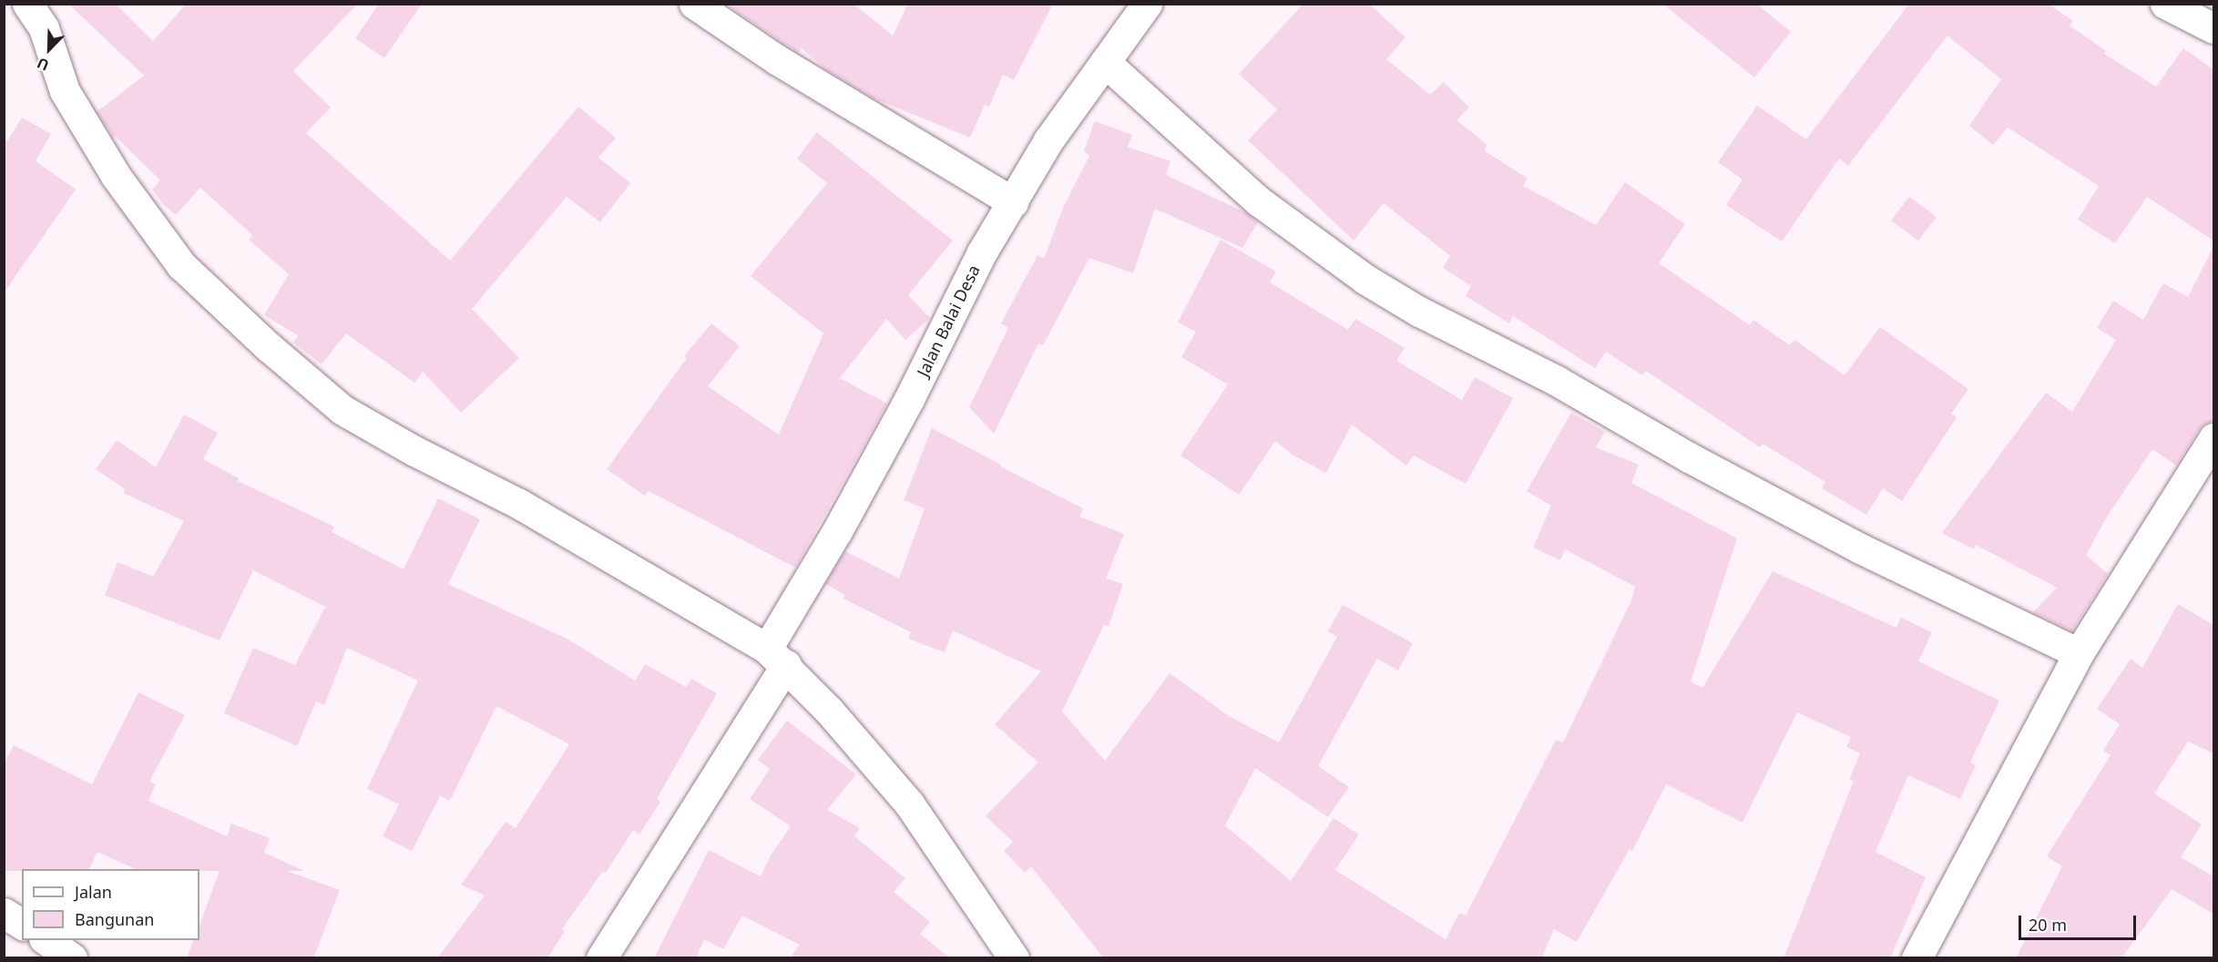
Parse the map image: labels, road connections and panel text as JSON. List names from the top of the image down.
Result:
{
  "streets": {
    "street": ["Jalan Balai Desa"]
  },
  "legend": ["Jalan", "Bangunan"],
  "scale_bar": "20 m",
  "north": "bottom left"
}
